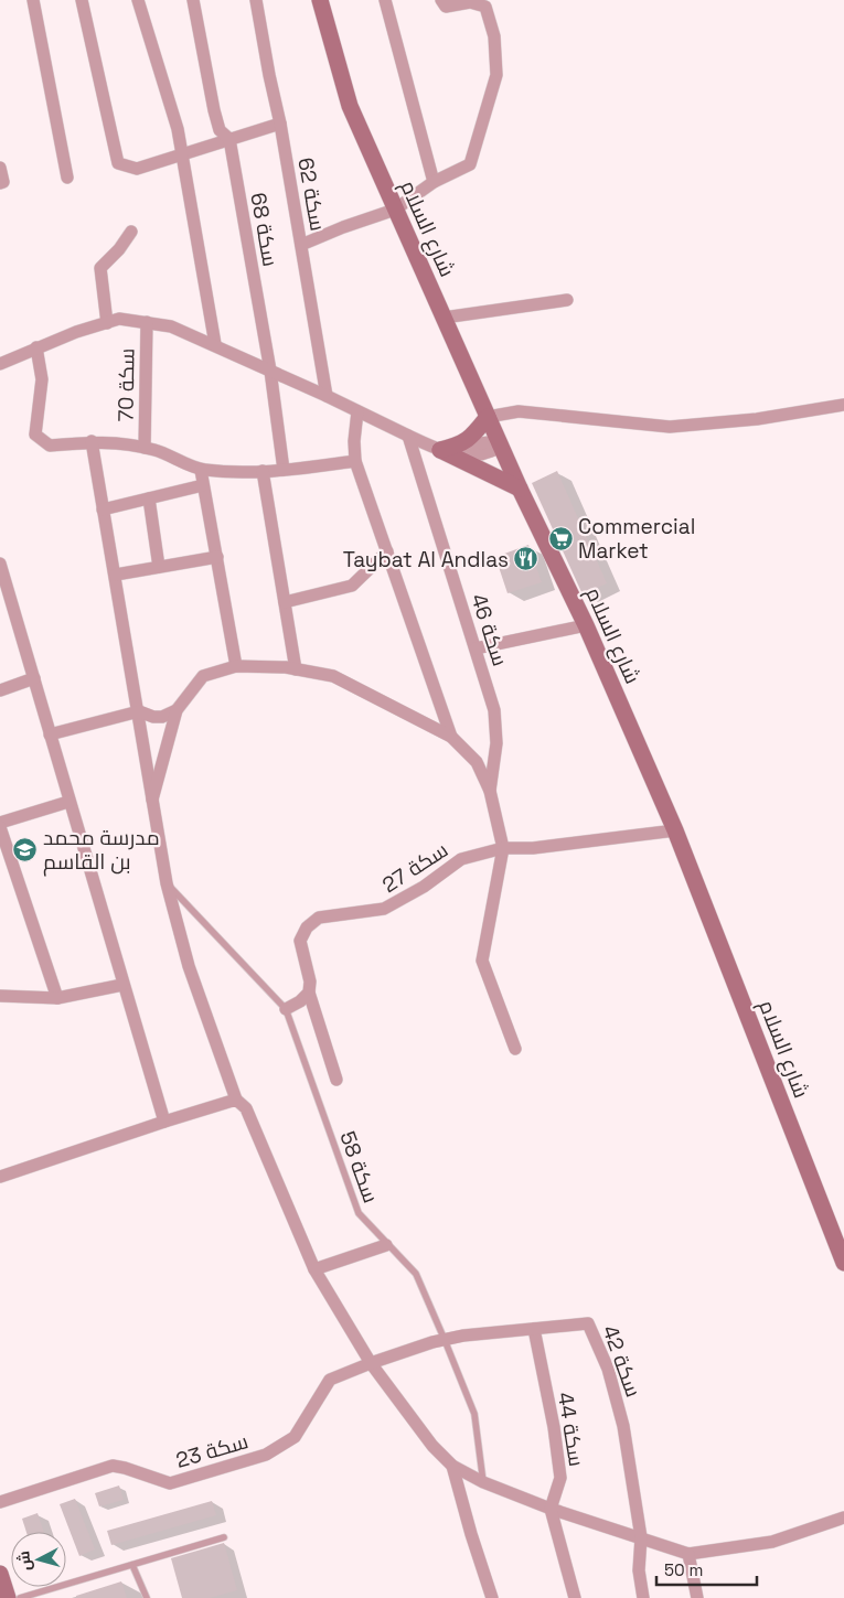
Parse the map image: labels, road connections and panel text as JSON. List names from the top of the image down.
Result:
{
  "streets": {
    "street": [
      "سكة 62",
      "شارع السلام",
      "سكة 68",
      "سكة 70",
      "سكة 46",
      "سكة 27",
      "سكة 42",
      "سكة 44",
      "سكة 23"
    ],
    "lane": ["سكة 58"]
  },
  "crossings": [
    ["شارع السلام", "سكة 27"],
    ["سكة 58", "سكة 42"],
    ["سكة 42", "سكة 44"],
    ["سكة 42", "سكة 23"]
  ],
  "places": {
    "supermarket": ["Commercial Market"],
    "restaurant": ["Taybat Al Andlas"],
    "school or university": ["مدرسة محمد بن القاسم"]
  },
  "scale_bar": "50 m",
  "north": "left"
}
